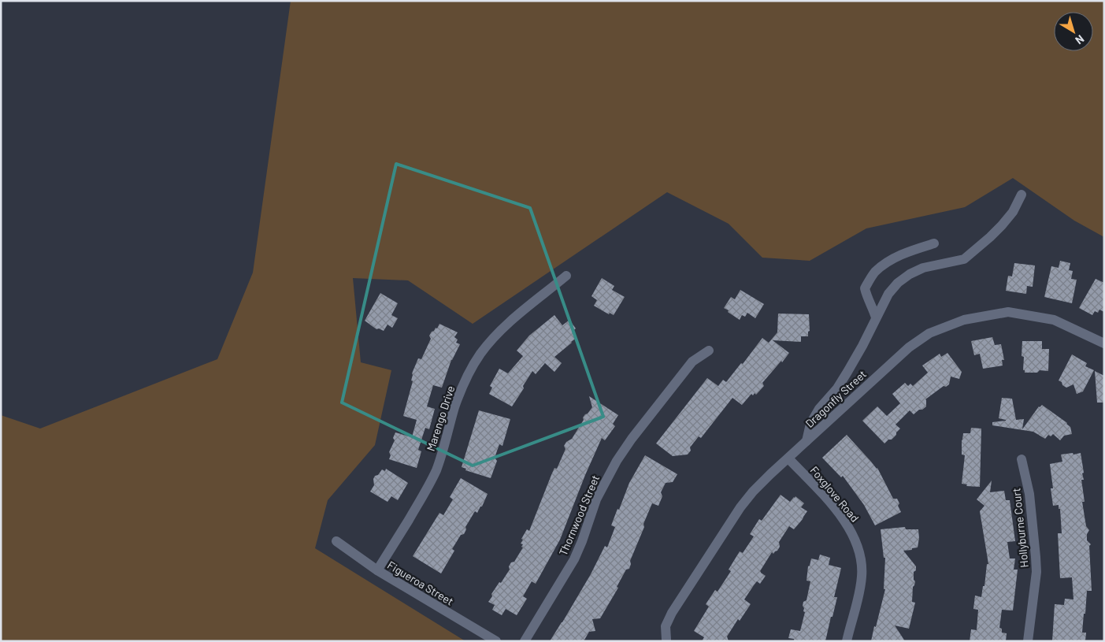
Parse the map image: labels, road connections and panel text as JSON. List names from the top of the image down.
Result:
{
  "streets": {
    "street": [
      "Dragonfly Street",
      "Marengo Drive",
      "Foxglove Road",
      "Thornwood Street",
      "Hollyburne Court",
      "Figueroa Street"
    ]
  },
  "crossings": [
    ["Dragonfly Street", "Foxglove Road"],
    ["Marengo Drive", "Figueroa Street"]
  ],
  "north": "bottom right"
}
